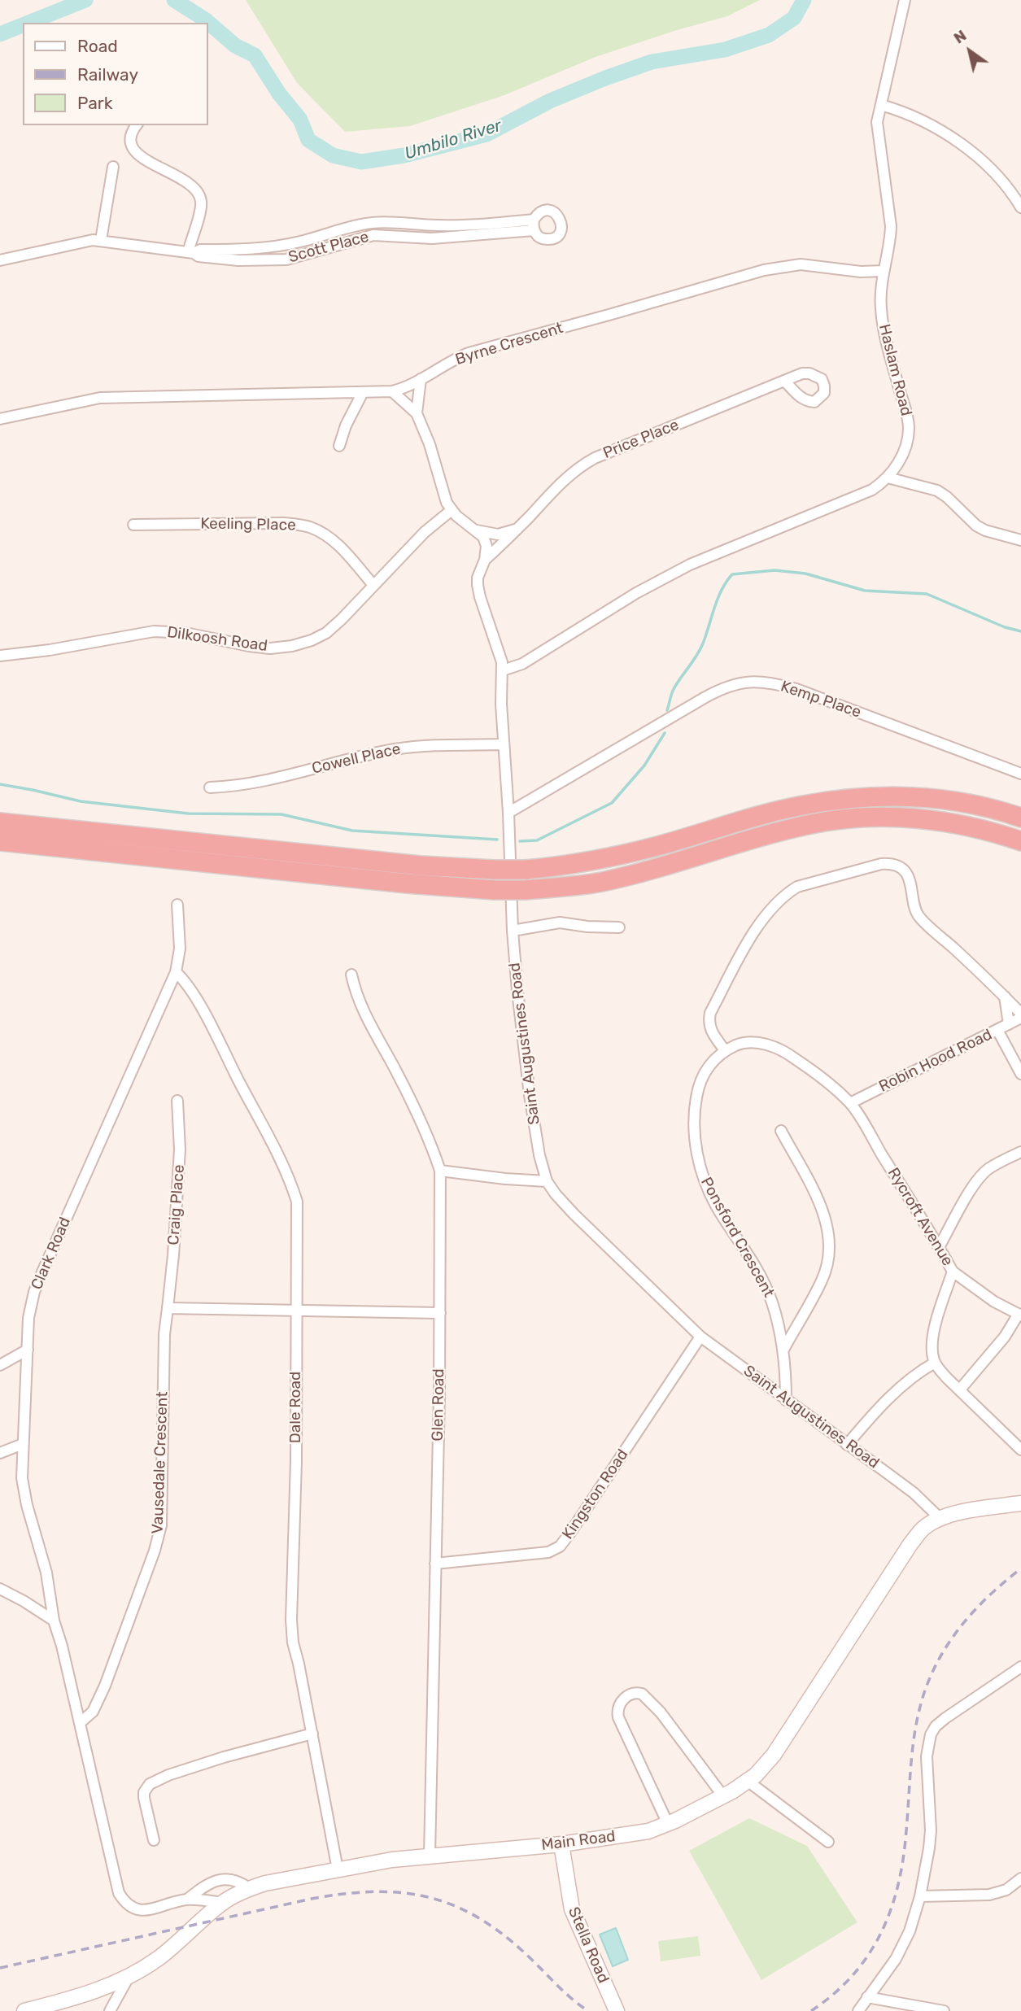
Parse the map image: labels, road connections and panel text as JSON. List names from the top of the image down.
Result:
{
  "streets": {
    "main road": ["Main Road", "Stella Road"],
    "street": [
      "Scott Place",
      "Byrne Crescent",
      "Haslam Road",
      "Price Place",
      "Keeling Place",
      "Dilkoosh Road",
      "Kemp Place",
      "Cowell Place",
      "Saint Augustines Road",
      "Robin Hood Road",
      "Craig Place",
      "Rycroft Avenue",
      "Ponsford Crescent",
      "Clark Road",
      "Glen Road",
      "Dale Road",
      "Vausedale Crescent",
      "Kingston Road"
    ]
  },
  "crossings": [
    ["Byrne Crescent", "Haslam Road"],
    ["Haslam Road", "Saint Augustines Road"],
    ["Price Place", "Saint Augustines Road"],
    ["Keeling Place", "Dilkoosh Road"],
    ["Kemp Place", "Saint Augustines Road"],
    ["Cowell Place", "Saint Augustines Road"],
    ["Saint Augustines Road", "Ponsford Crescent"],
    ["Saint Augustines Road", "Kingston Road"],
    ["Saint Augustines Road", "Main Road"],
    ["Robin Hood Road", "Rycroft Avenue"],
    ["Craig Place", "Vausedale Crescent"],
    ["Rycroft Avenue", "Ponsford Crescent"],
    ["Clark Road", "Dale Road"],
    ["Clark Road", "Vausedale Crescent"],
    ["Glen Road", "Kingston Road"],
    ["Glen Road", "Main Road"],
    ["Dale Road", "Main Road"],
    ["Main Road", "Stella Road"]
  ],
  "water": ["Umbilo River"],
  "legend": ["Road", "Railway", "Park"],
  "north": "top left"
}
